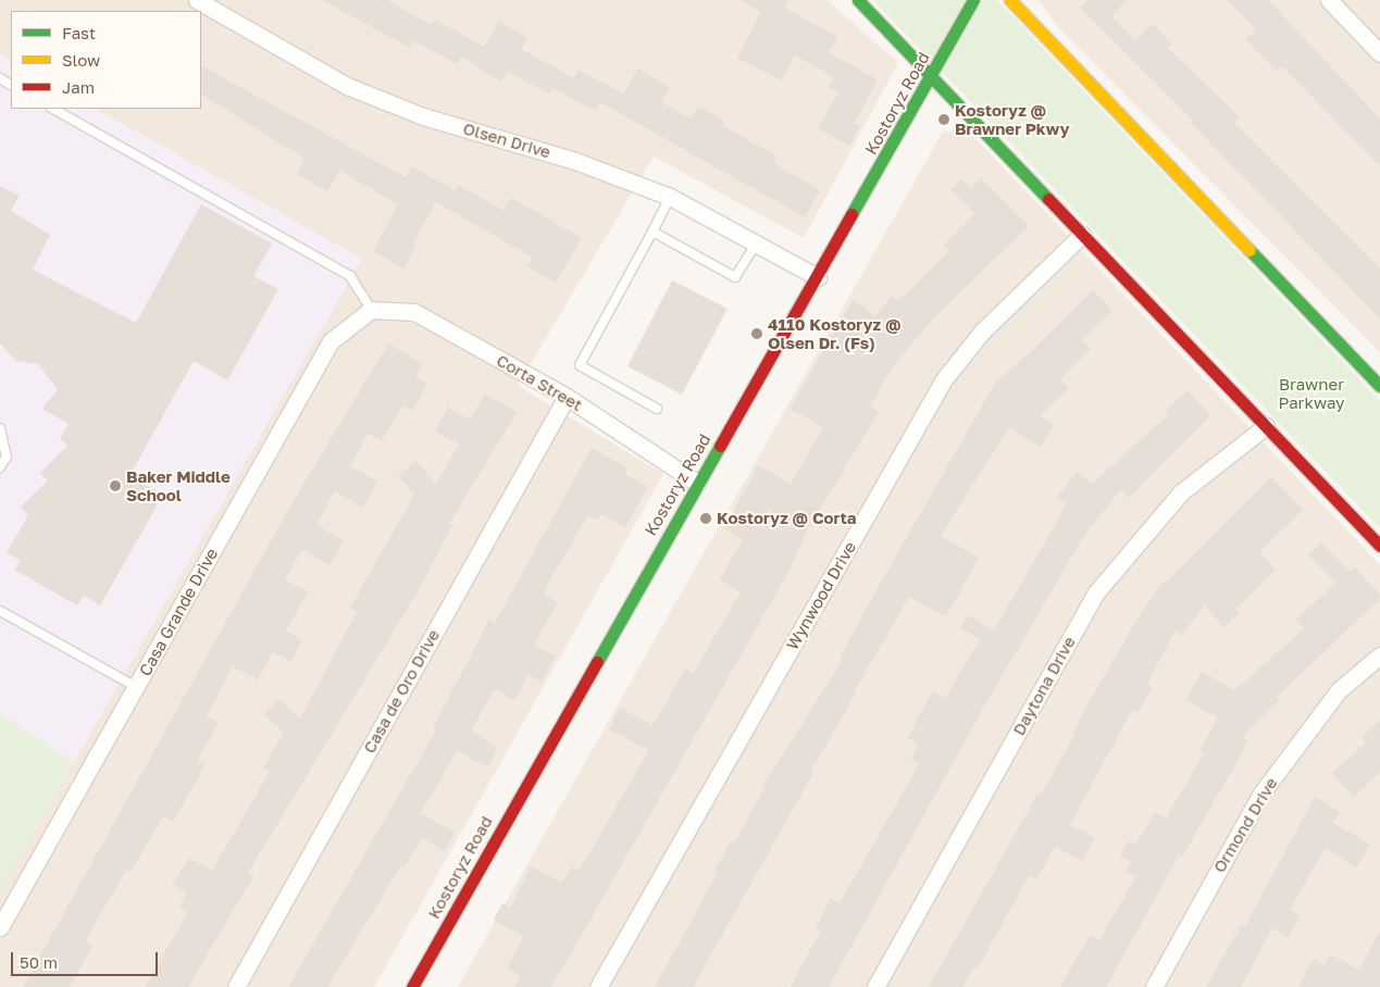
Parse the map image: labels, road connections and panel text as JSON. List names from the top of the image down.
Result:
{
  "streets": {
    "street": [
      "Kostoryz Road",
      "Olsen Drive",
      "Corta Street",
      "Wynwood Drive",
      "Casa Grande Drive",
      "Daytona Drive",
      "Casa de Oro Drive",
      "Ormond Drive"
    ]
  },
  "crossings": [
    ["Kostoryz Road", "Olsen Drive"],
    ["Kostoryz Road", "Corta Street"],
    ["Corta Street", "Casa Grande Drive"],
    ["Corta Street", "Casa de Oro Drive"]
  ],
  "parks": ["Brawner Parkway"],
  "places": [
    "Kostoryz @ Brawner Pkwy",
    "4110 Kostoryz @ Olsen Dr. (Fs)",
    "Baker Middle School",
    "Kostoryz @ Corta"
  ],
  "legend": ["Fast", "Slow", "Jam"],
  "scale_bar": "50 m"
}
